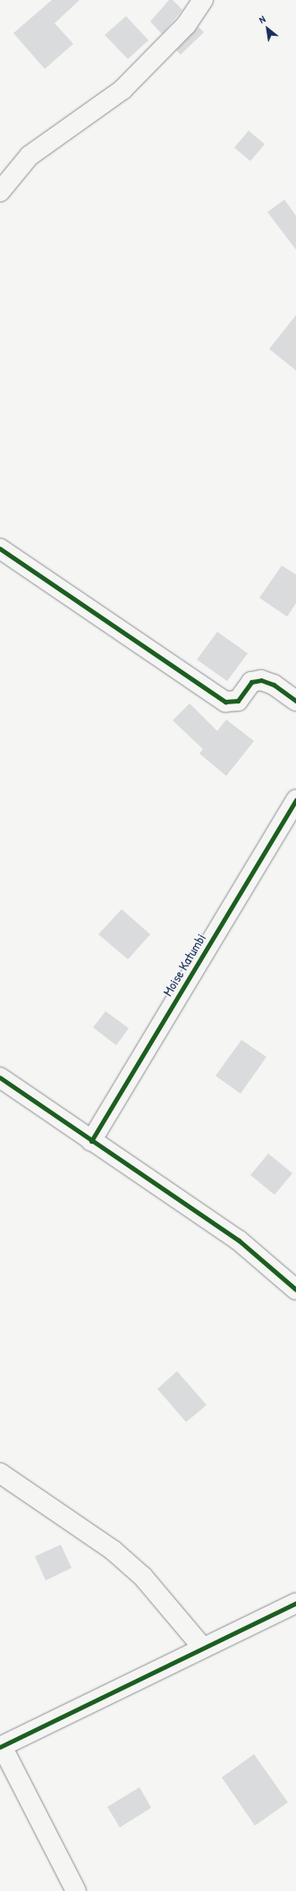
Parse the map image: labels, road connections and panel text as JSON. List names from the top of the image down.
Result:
{
  "streets": {
    "street": ["Moise Katumbi"]
  },
  "north": "top left"
}
